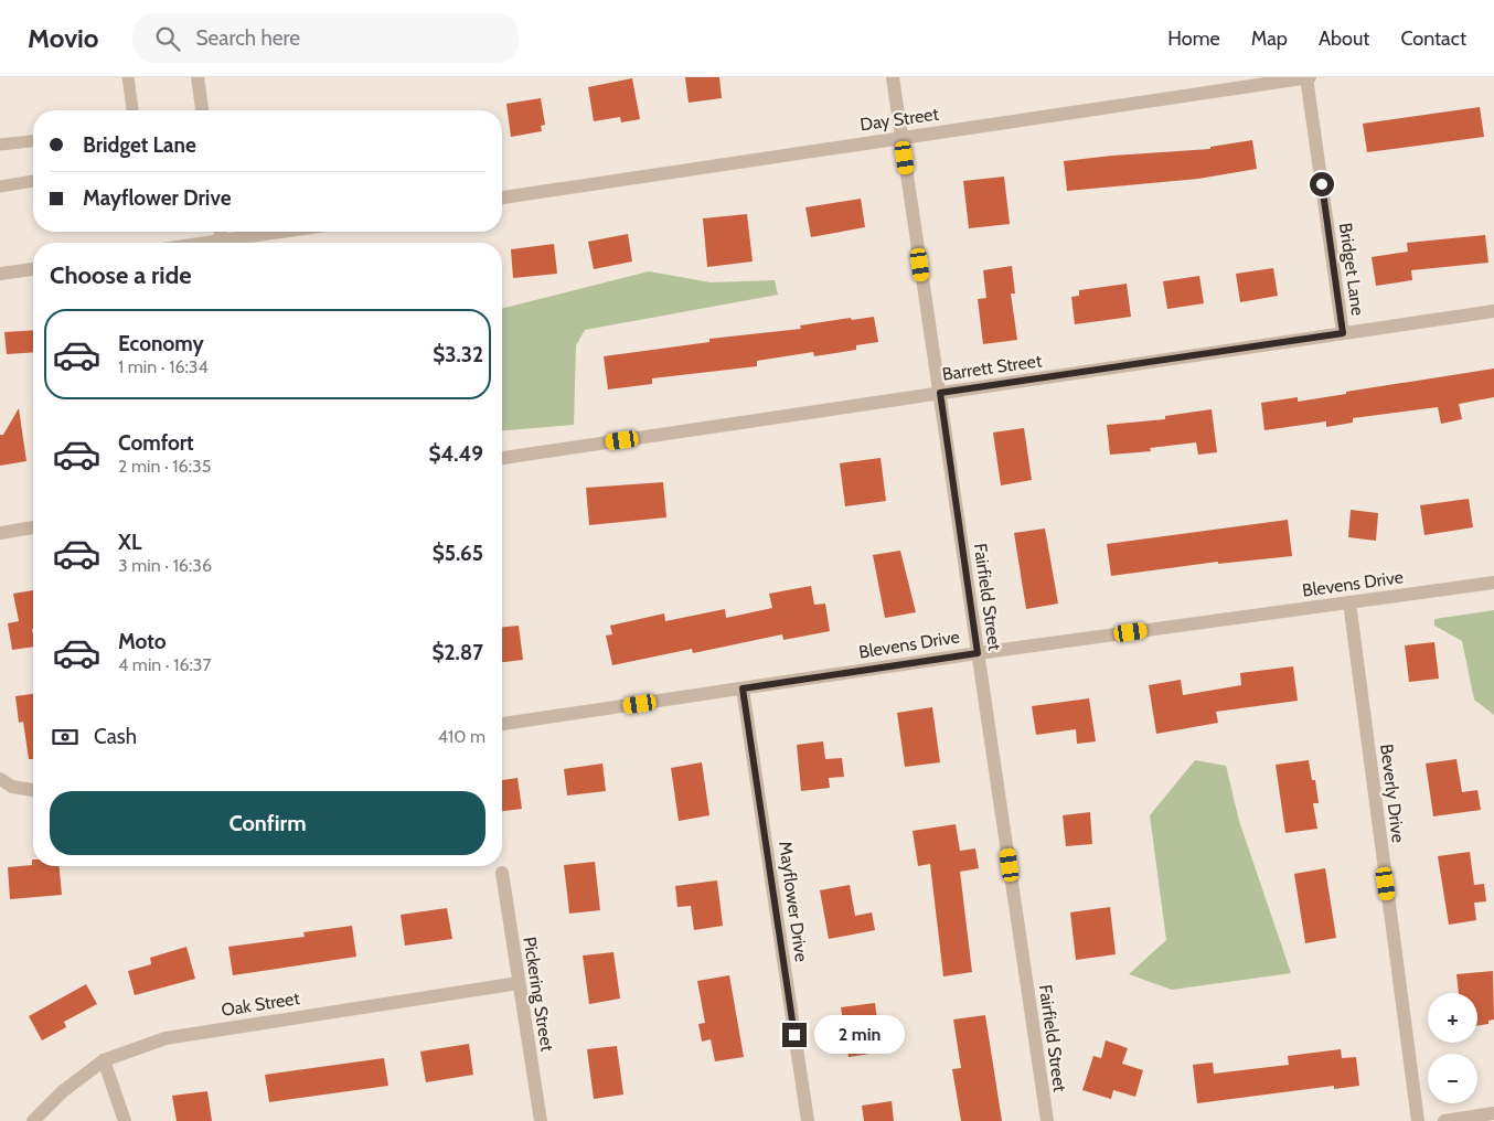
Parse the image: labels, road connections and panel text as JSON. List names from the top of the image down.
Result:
{
  "streets": {
    "street": [
      "Day Street",
      "Bridget Lane",
      "Barrett Street",
      "Blevens Drive",
      "Fairfield Street",
      "Beverly Drive",
      "Mayflower Drive",
      "Pickering Street",
      "Oak Street"
    ]
  },
  "crossings": [
    ["Day Street", "Bridget Lane"],
    ["Day Street", "Fairfield Street"],
    ["Bridget Lane", "Barrett Street"],
    ["Barrett Street", "Fairfield Street"],
    ["Blevens Drive", "Fairfield Street"],
    ["Blevens Drive", "Beverly Drive"],
    ["Blevens Drive", "Mayflower Drive"],
    ["Pickering Street", "Oak Street"]
  ],
  "page": {
    "header": "Movio",
    "search": "Search here",
    "nav": [
      "Home",
      "Map",
      "About",
      "Contact"
    ],
    "banner": ["Bridget Lane", "Mayflower Drive"],
    "heading": "Choose a ride",
    "list": [
      {
        "name": "Economy",
        "note": "1 min · 16:34",
        "value": "$3.32"
      },
      {
        "name": "Comfort",
        "note": "2 min · 16:35",
        "value": "$4.49"
      },
      {
        "name": "XL",
        "note": "3 min · 16:36",
        "value": "$5.65"
      },
      {
        "name": "Moto",
        "note": "4 min · 16:37",
        "value": "$2.87"
      }
    ],
    "pay": ["Cash", "410 m"],
    "buttons": "Confirm",
    "map_buttons": ["+", "−"],
    "bubble": "2 min"
  }
}
